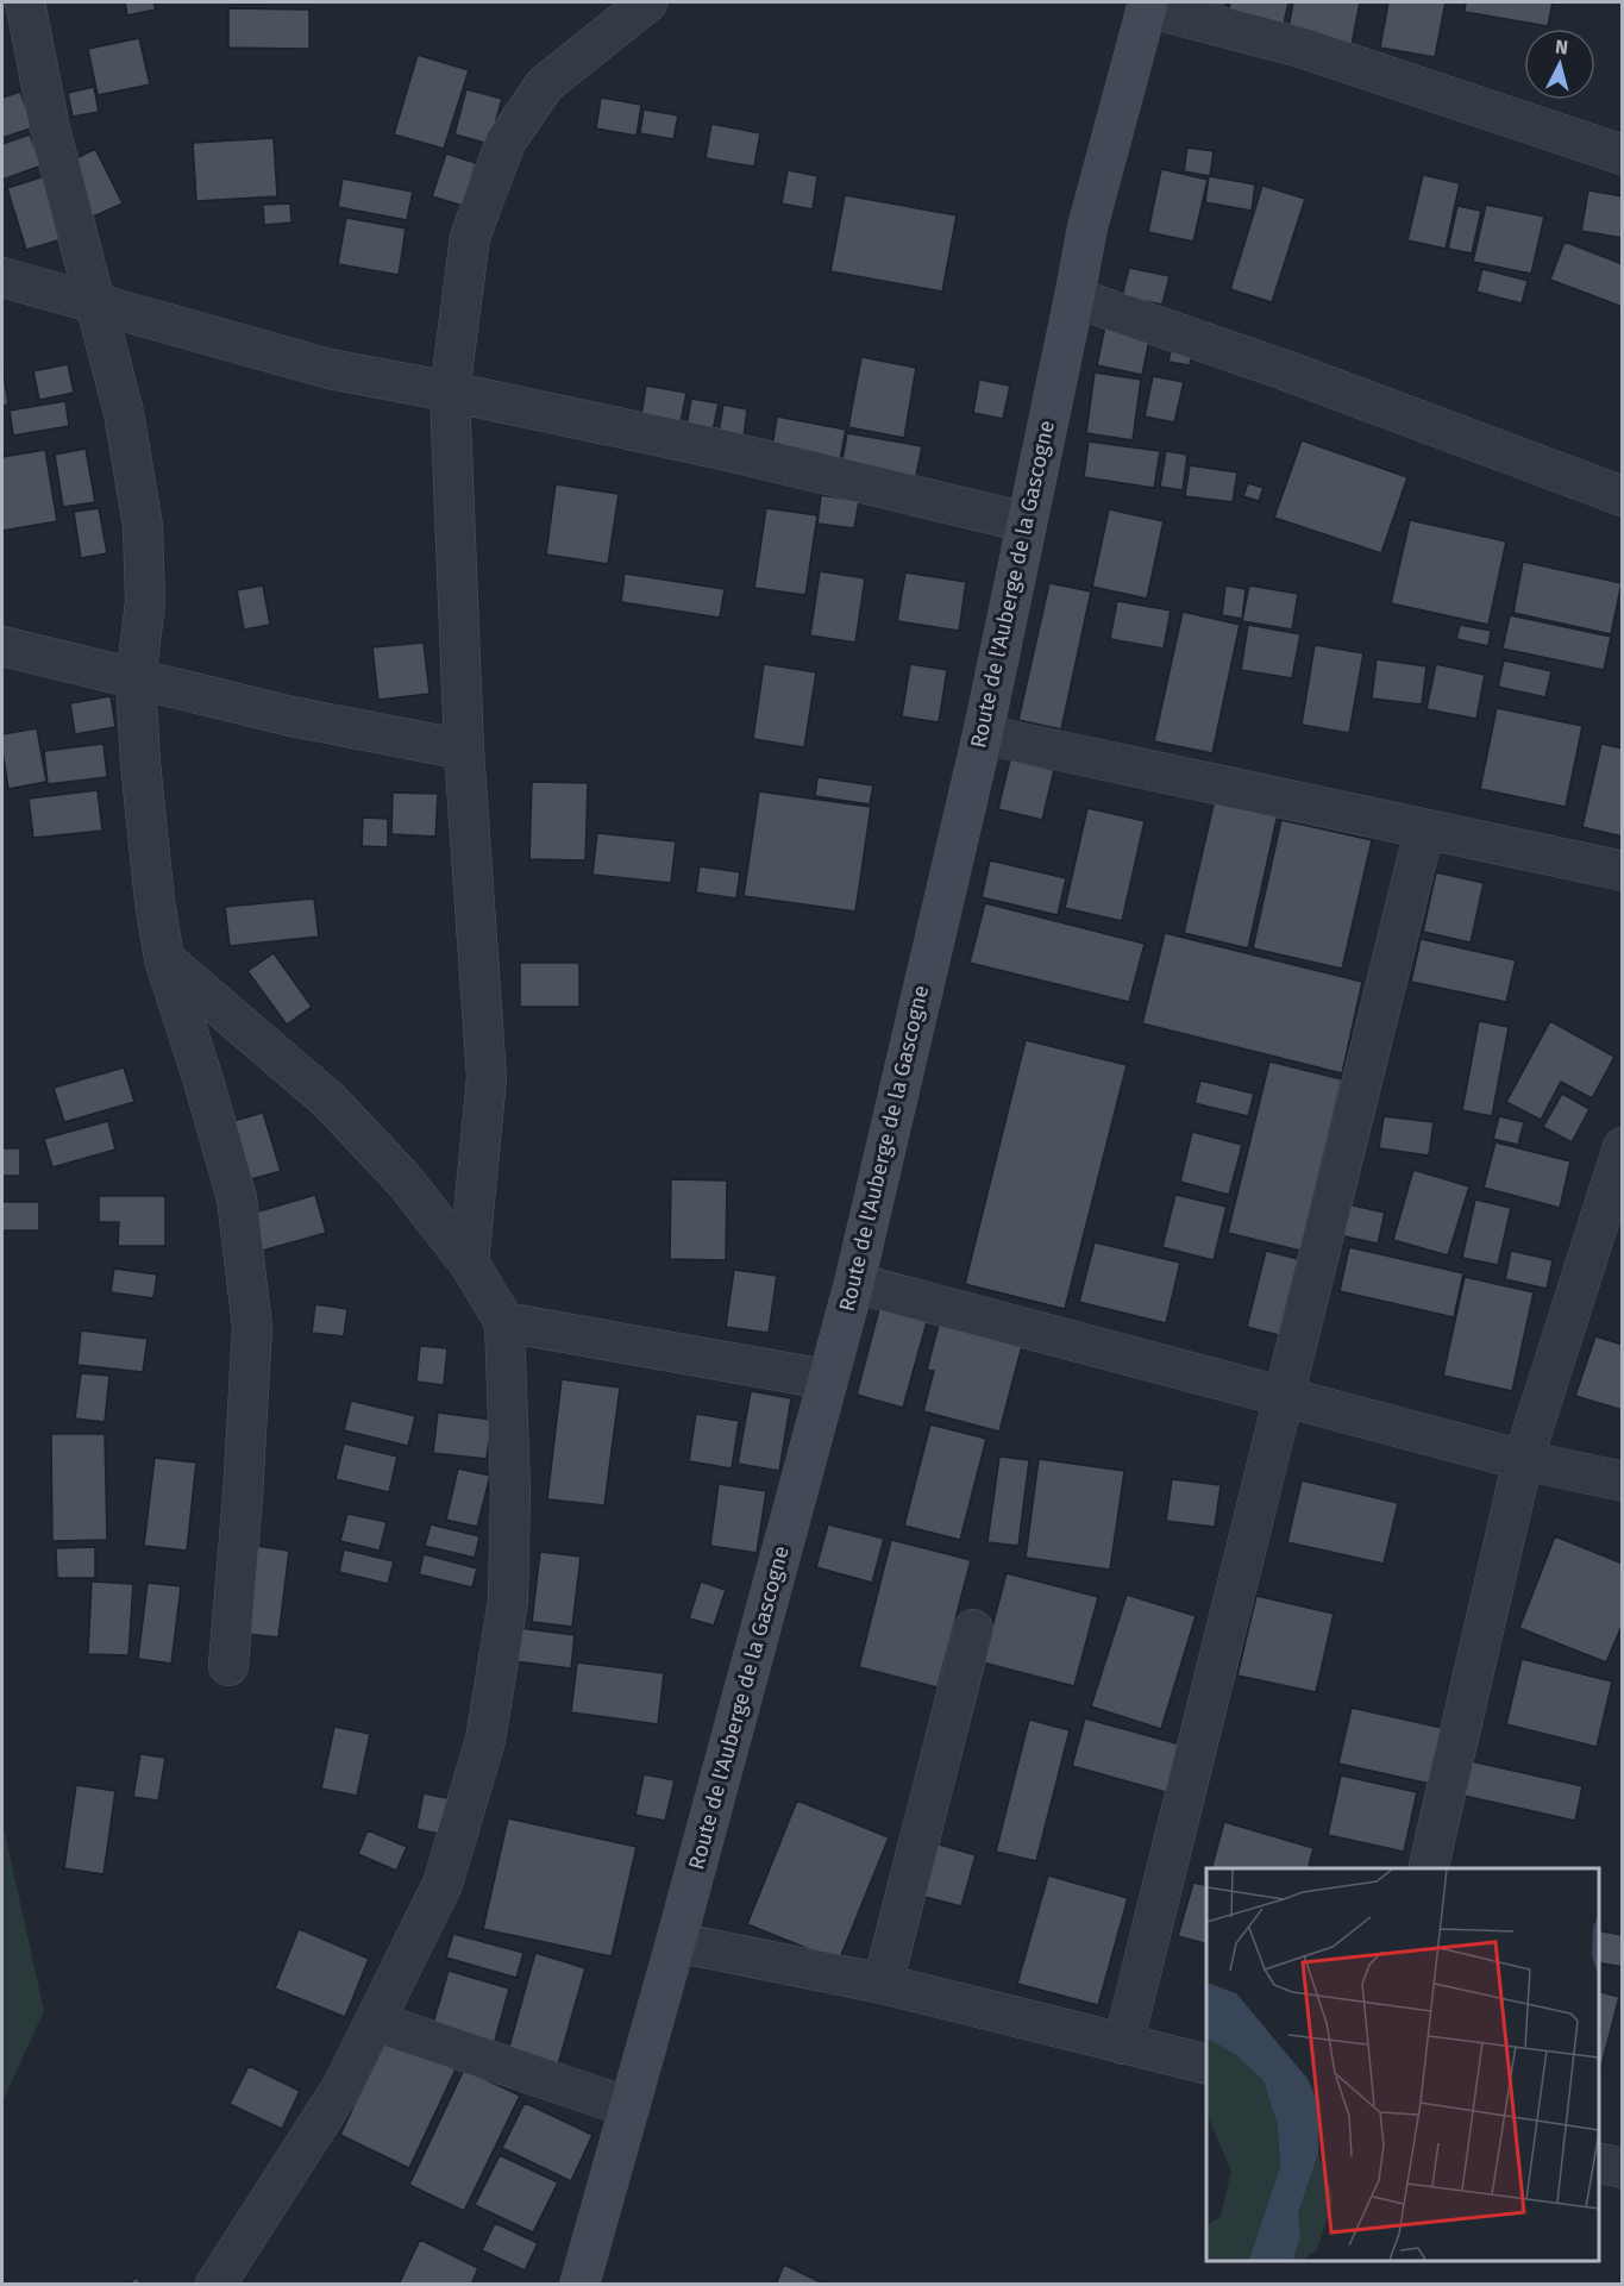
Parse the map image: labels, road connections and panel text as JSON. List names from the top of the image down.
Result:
{
  "streets": {
    "street": ["Route de l'Auberge de la Gascogne"]
  },
  "north": "top"
}
